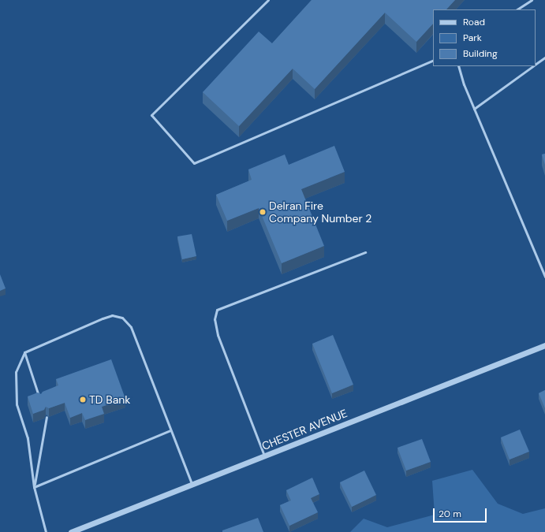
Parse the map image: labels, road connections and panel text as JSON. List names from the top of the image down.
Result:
{
  "streets": {
    "street": ["CHESTER AVENUE"]
  },
  "places": ["Delran Fire Company Number 2", "TD Bank"],
  "legend": ["Road", "Park", "Building"],
  "scale_bar": "20 m"
}
